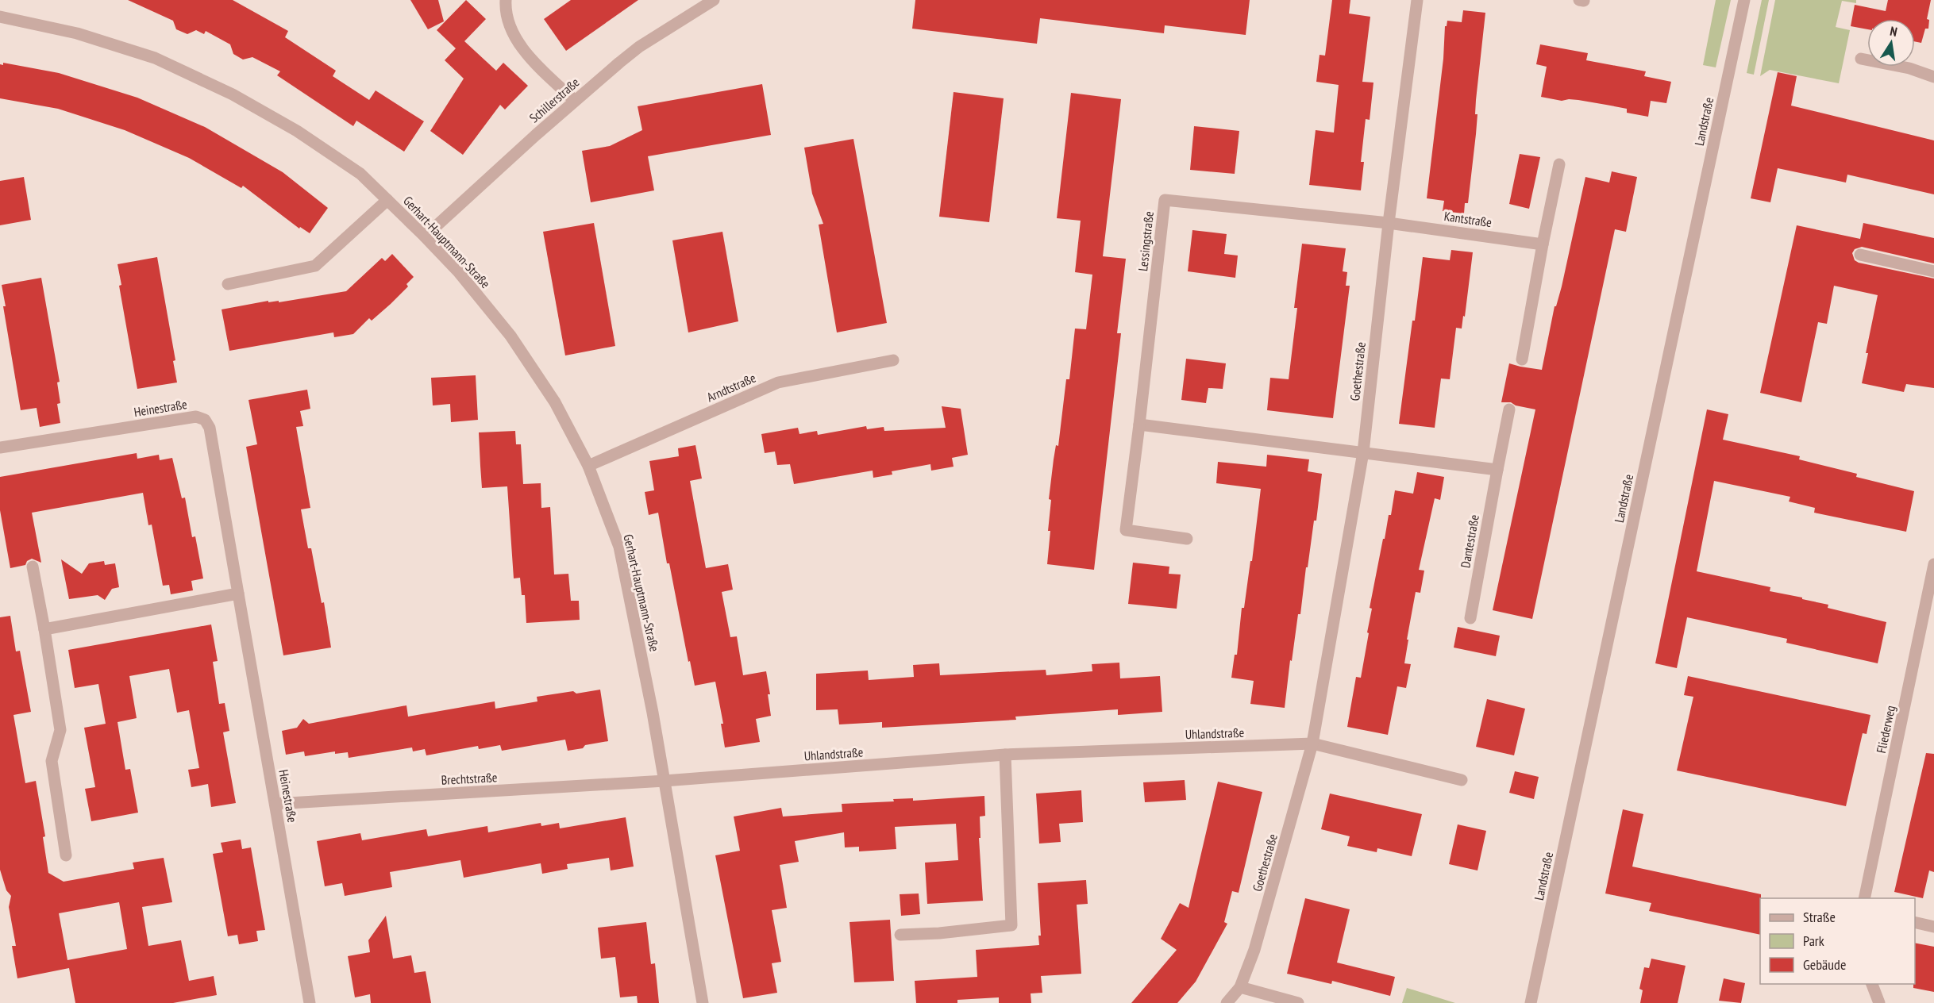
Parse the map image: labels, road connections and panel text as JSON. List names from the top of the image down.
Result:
{
  "streets": {
    "street": [
      "Schillerstraße",
      "Landstraße",
      "Kantstraße",
      "Lessingstraße",
      "Gerhart-Hauptmann-Straße",
      "Goethestraße",
      "Arndtstraße",
      "Heinestraße",
      "Dantestraße",
      "Fliederweg",
      "Uhlandstraße",
      "Brechtstraße"
    ]
  },
  "crossings": [
    ["Schillerstraße", "Gerhart-Hauptmann-Straße"],
    ["Kantstraße", "Lessingstraße"],
    ["Kantstraße", "Goethestraße"],
    ["Lessingstraße", "Goethestraße"],
    ["Gerhart-Hauptmann-Straße", "Arndtstraße"],
    ["Gerhart-Hauptmann-Straße", "Uhlandstraße"],
    ["Gerhart-Hauptmann-Straße", "Brechtstraße"],
    ["Goethestraße", "Uhlandstraße"],
    ["Heinestraße", "Brechtstraße"],
    ["Uhlandstraße", "Brechtstraße"]
  ],
  "legend": ["Straße", "Park", "Gebäude"],
  "north": "top"
}
